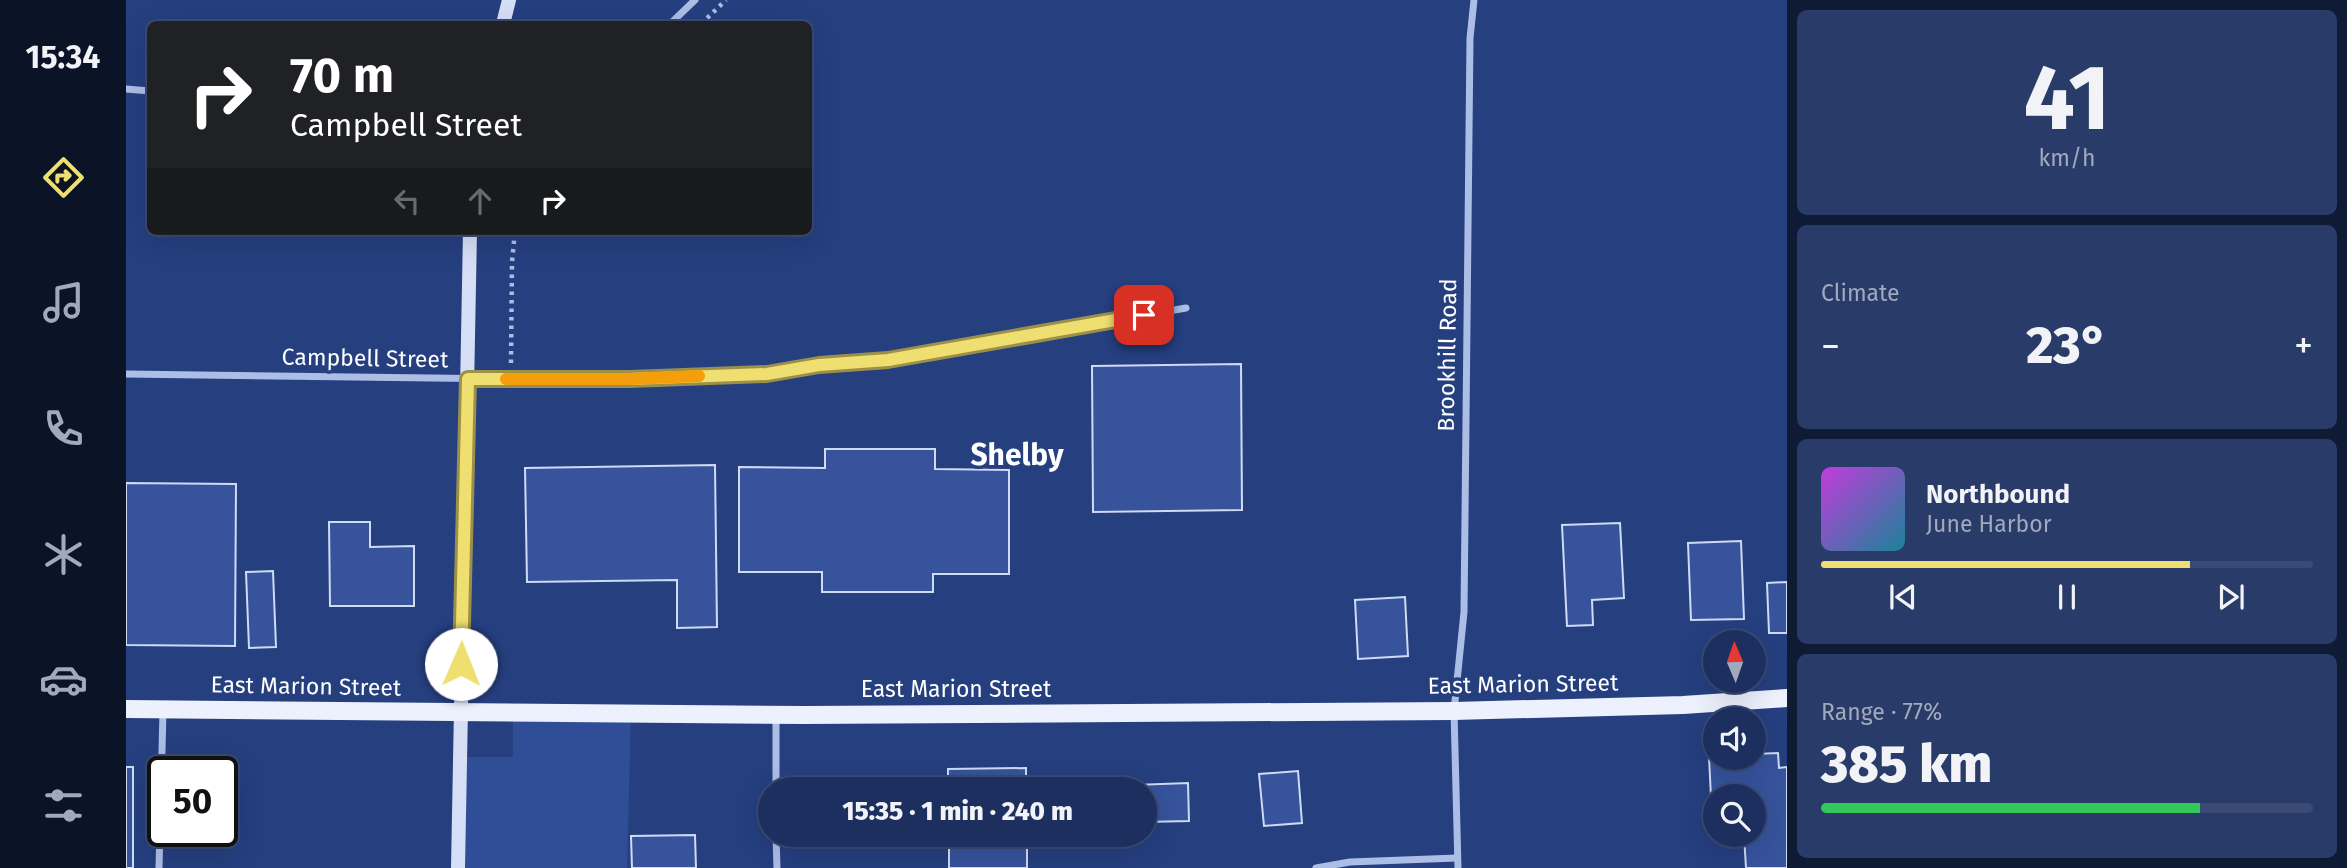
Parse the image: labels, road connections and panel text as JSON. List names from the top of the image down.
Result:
{
  "streets": {
    "main road": ["East Marion Street"],
    "street": ["Brookhill Road", "Campbell Street"]
  },
  "crossings": [
    ["Brookhill Road", "East Marion Street"]
  ],
  "districts": ["Shelby"],
  "north": "top",
  "page": {
    "tabs": "15:34",
    "tile": [
      ["41", "km/h"],
      "Climate",
      ["Range · 77%", "385 km"]
    ],
    "turn": ["70 m", "Campbell Street"],
    "heat": ["−", "23°", "+"],
    "song": ["Northbound", "June Harbor"],
    "limit": "50",
    "trip": "15:35 · 1 min · 240 m"
  }
}
